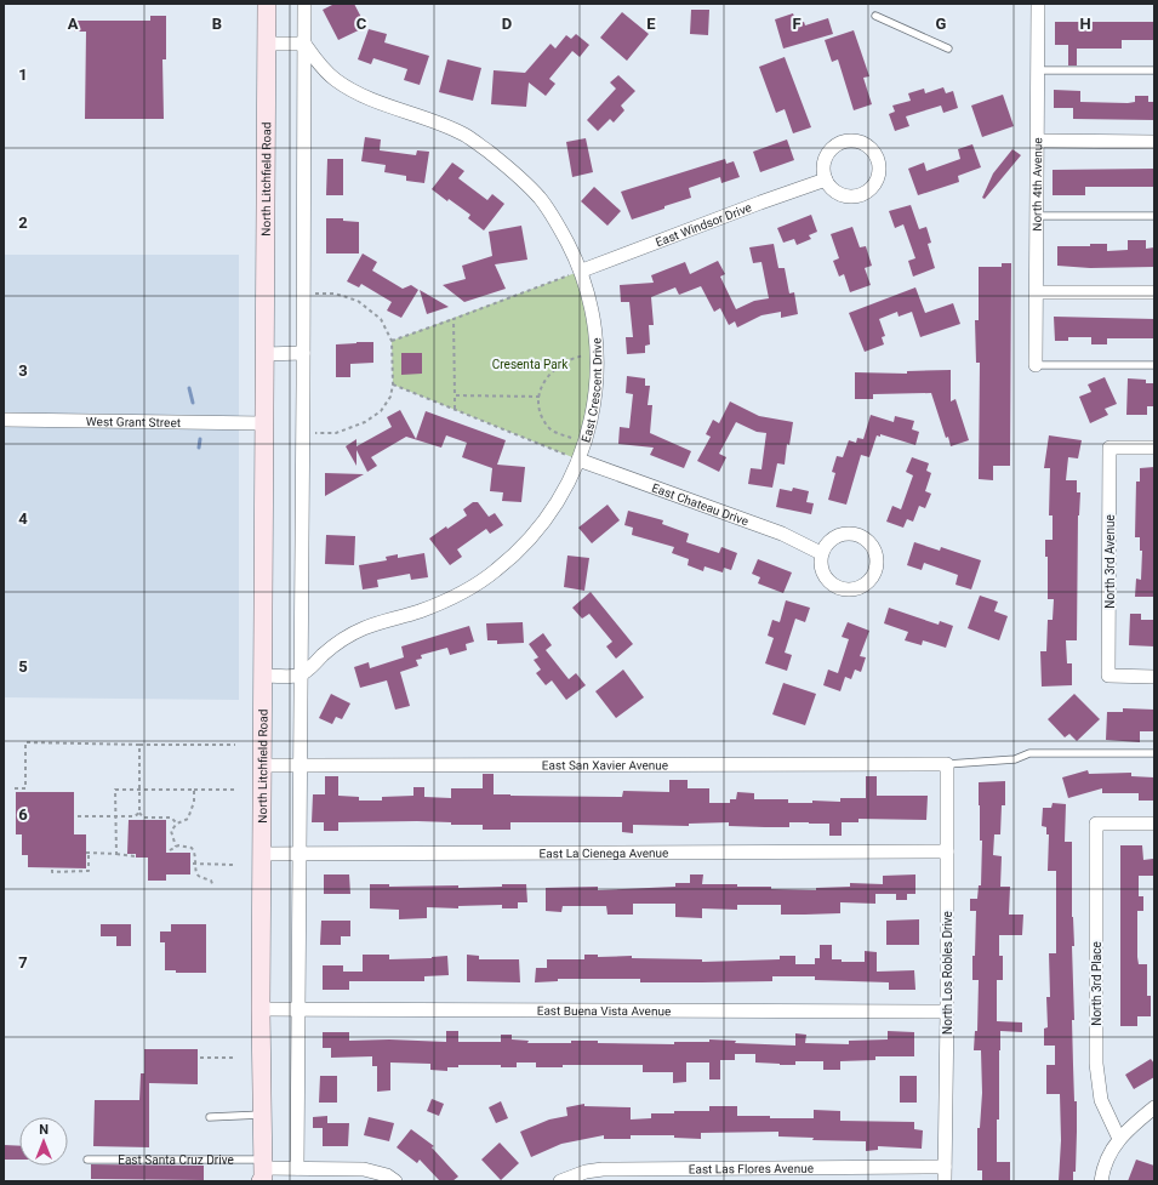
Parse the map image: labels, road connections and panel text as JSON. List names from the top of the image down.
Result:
{
  "streets": {
    "main road": ["North Litchfield Road"],
    "street": [
      "North 4th Avenue",
      "East Windsor Drive",
      "East Crescent Drive",
      "West Grant Street",
      "East Chateau Drive",
      "North 3rd Avenue",
      "East San Xavier Avenue",
      "East La Cienega Avenue",
      "North Los Robles Drive",
      "North 3rd Place",
      "East Buena Vista Avenue",
      "East Santa Cruz Drive",
      "East Las Flores Avenue"
    ]
  },
  "crossings": [
    ["North Litchfield Road", "West Grant Street"],
    ["North Litchfield Road", "East San Xavier Avenue"],
    ["North Litchfield Road", "East La Cienega Avenue"],
    ["North Litchfield Road", "East Buena Vista Avenue"],
    ["North Litchfield Road", "East Santa Cruz Drive"],
    ["East Windsor Drive", "East Crescent Drive"],
    ["East Crescent Drive", "East Chateau Drive"],
    ["East San Xavier Avenue", "North Los Robles Drive"],
    ["East La Cienega Avenue", "North Los Robles Drive"],
    ["North Los Robles Drive", "East Buena Vista Avenue"],
    ["North Los Robles Drive", "East Las Flores Avenue"]
  ],
  "parks": ["Cresenta Park"],
  "north": "top",
  "grid": {
    "columns": [
      "A",
      "B",
      "C",
      "D",
      "E",
      "F",
      "G",
      "H"
    ],
    "rows": [
      "1",
      "2",
      "3",
      "4",
      "5",
      "6",
      "7"
    ]
  }
}
